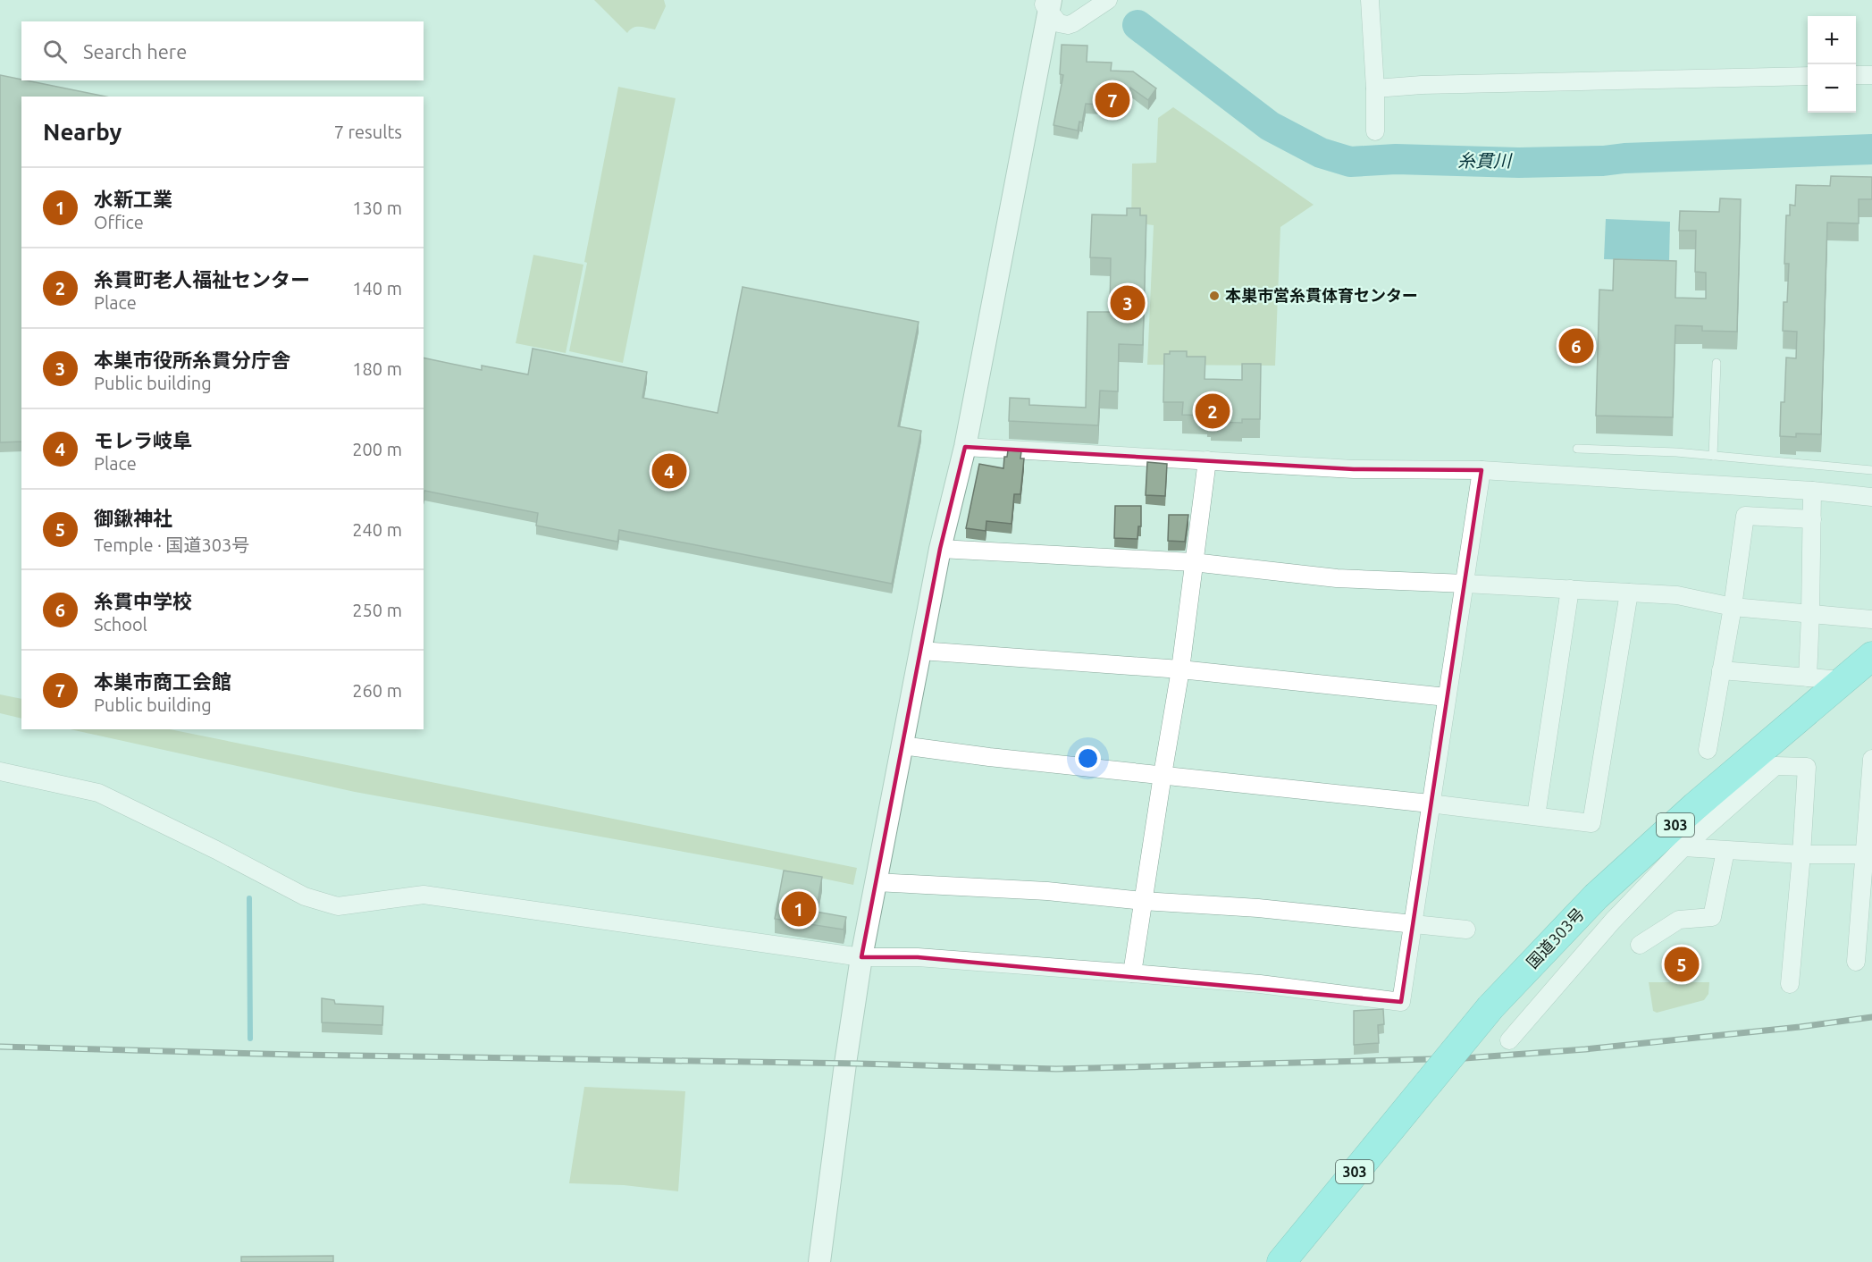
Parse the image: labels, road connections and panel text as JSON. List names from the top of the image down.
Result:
{
  "streets": {
    "highway": ["303", "国道303号"]
  },
  "water": ["糸貫川"],
  "places": ["本巣市営糸貫体育センター"],
  "page": {
    "map_buttons": ["+", "−"],
    "search": "Search here",
    "pins": [
      "7",
      "3",
      "6",
      "2",
      "4",
      "1",
      "5"
    ],
    "heading": ["Nearby", "7 results"],
    "list": [
      {
        "mark": "1",
        "name": "水新工業",
        "note": "Office",
        "value": "130 m"
      },
      {
        "mark": "2",
        "name": "糸貫町老人福祉センター",
        "note": "Place",
        "value": "140 m"
      },
      {
        "mark": "3",
        "name": "本巣市役所糸貫分庁舎",
        "note": "Public building",
        "value": "180 m"
      },
      {
        "mark": "4",
        "name": "モレラ岐阜",
        "note": "Place",
        "value": "200 m"
      },
      {
        "mark": "5",
        "name": "御鍬神社",
        "note": "Temple · 国道303号",
        "value": "240 m"
      },
      {
        "mark": "6",
        "name": "糸貫中学校",
        "note": "School",
        "value": "250 m"
      },
      {
        "mark": "7",
        "name": "本巣市商工会館",
        "note": "Public building",
        "value": "260 m"
      }
    ]
  }
}
